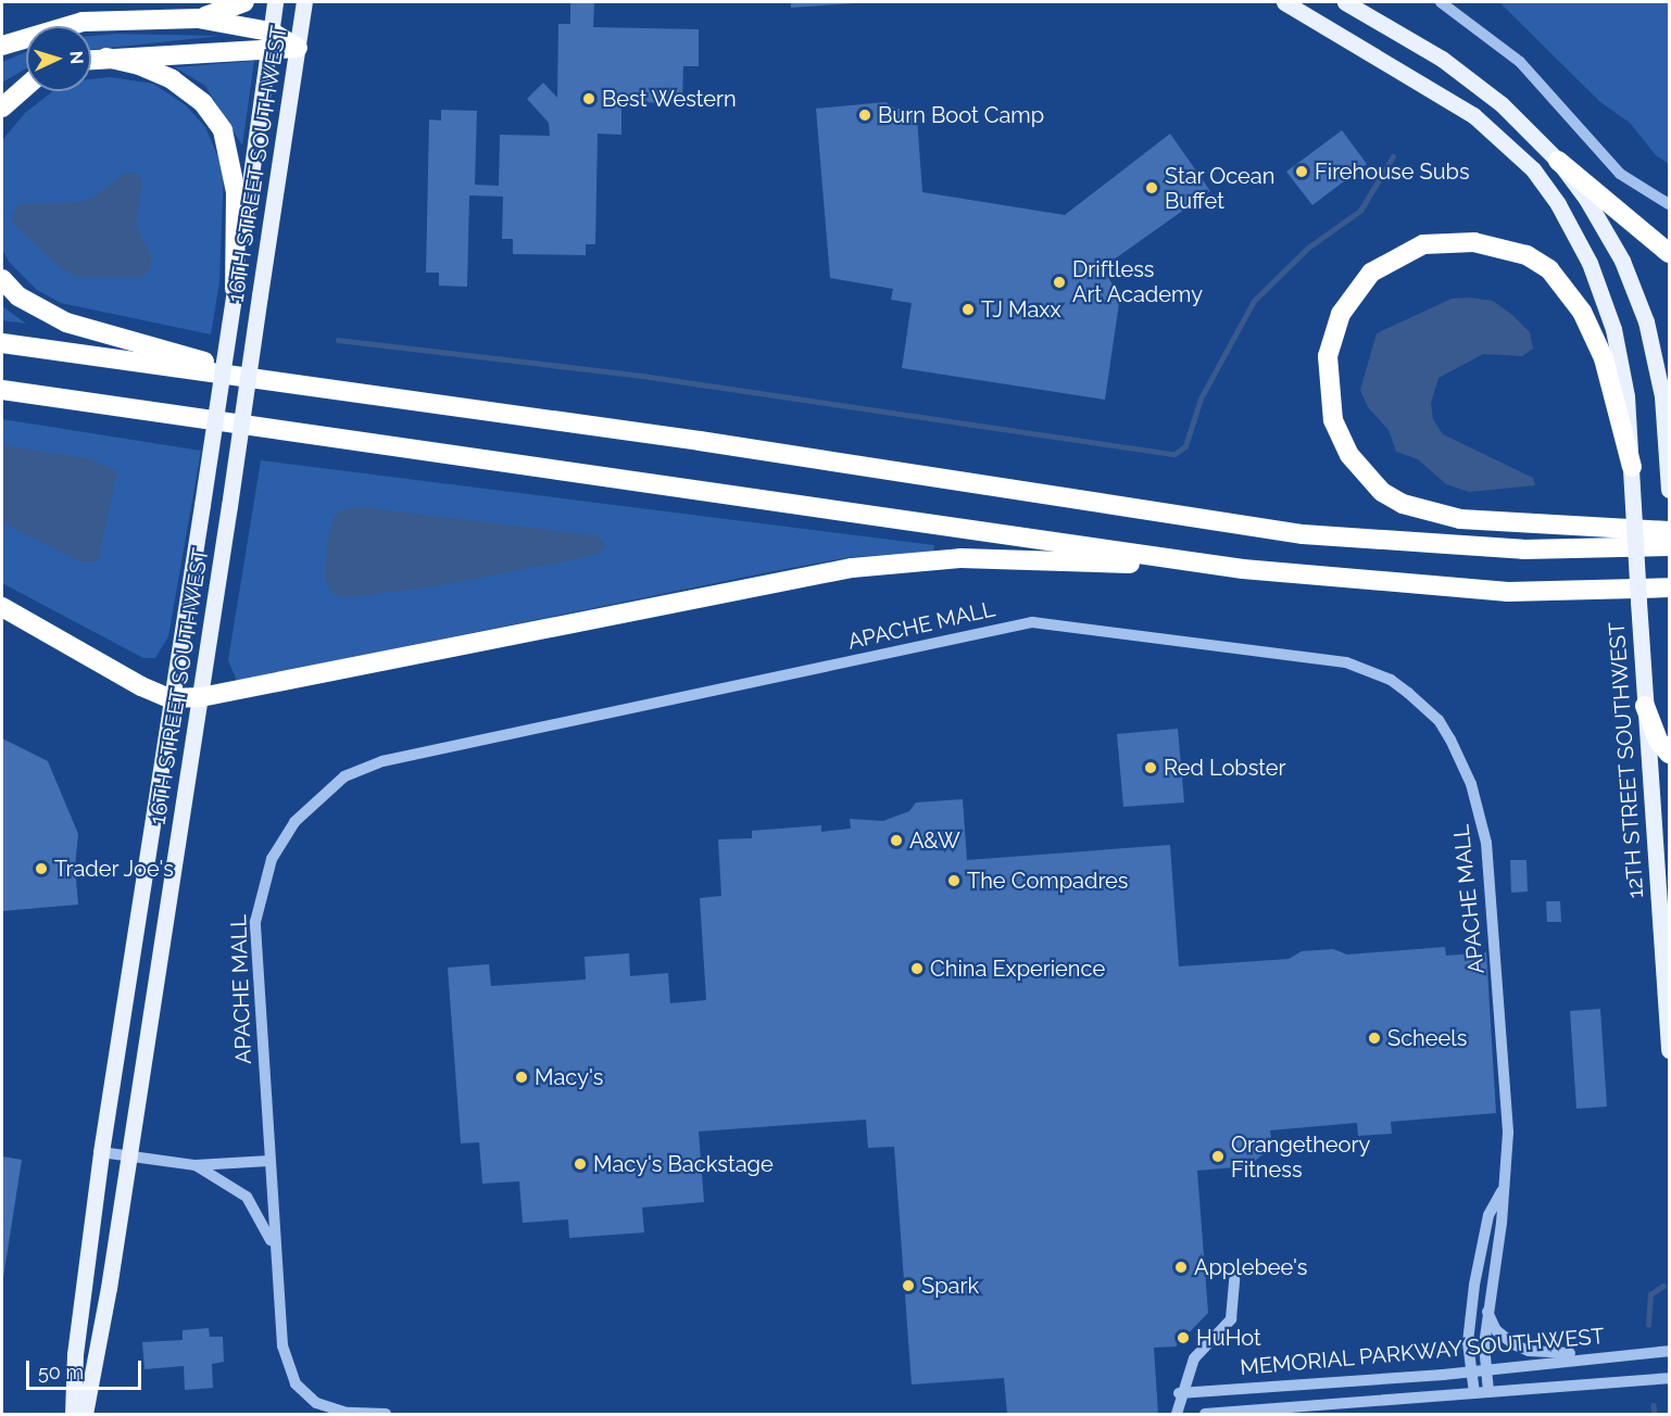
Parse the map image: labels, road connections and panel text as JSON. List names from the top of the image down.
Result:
{
  "streets": {
    "main road": ["16TH STREET SOUTHWEST", "12TH STREET SOUTHWEST"],
    "street": ["APACHE MALL", "MEMORIAL PARKWAY SOUTHWEST"]
  },
  "crossings": [
    ["APACHE MALL", "MEMORIAL PARKWAY SOUTHWEST"]
  ],
  "places": [
    "Best Western",
    "Burn Boot Camp",
    "Firehouse Subs",
    "Star Ocean Buffet",
    "Driftless Art Academy",
    "TJ Maxx",
    "Red Lobster",
    "A&W",
    "Trader Joe's",
    "The Compadres",
    "China Experience",
    "Scheels",
    "Macy's",
    "Orangetheory Fitness",
    "Macy's Backstage",
    "Applebee's",
    "Spark",
    "HuHot"
  ],
  "scale_bar": "50 m",
  "north": "right"
}
